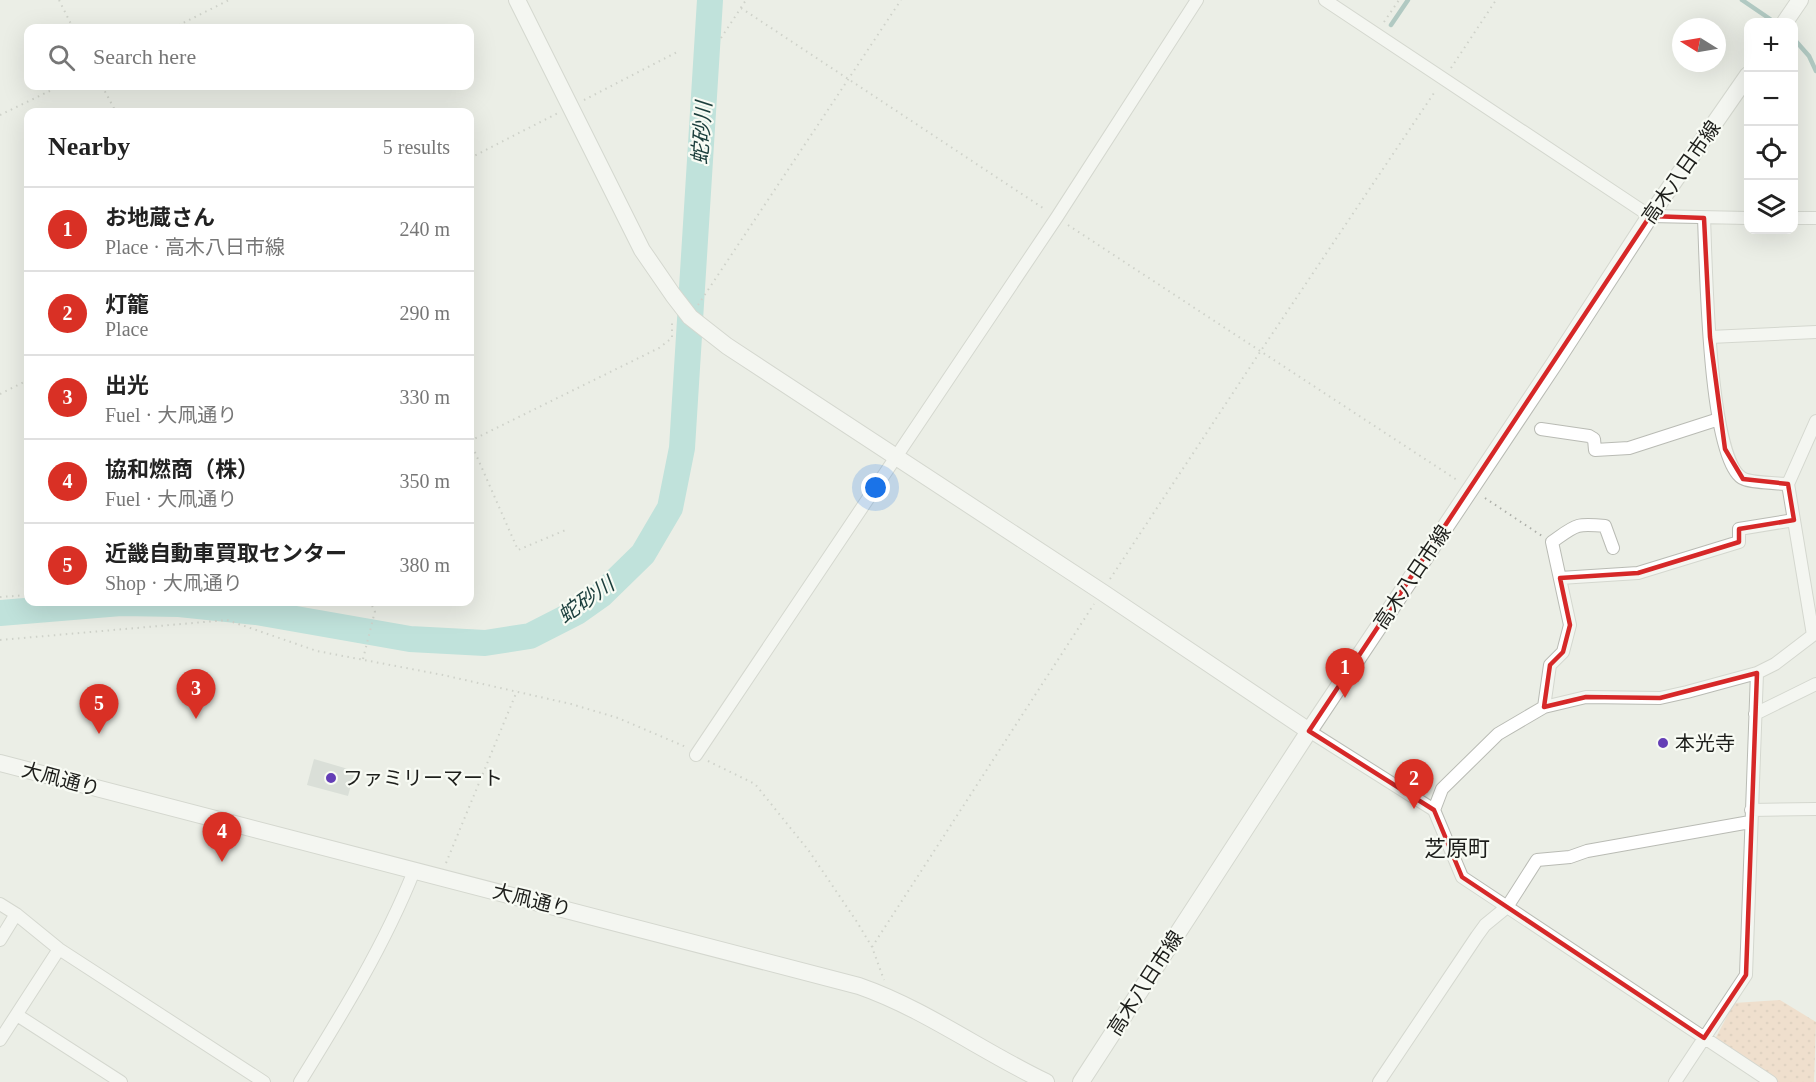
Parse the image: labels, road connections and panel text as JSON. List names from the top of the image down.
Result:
{
  "streets": {
    "street": ["高木八日市線", "大凧通り"]
  },
  "districts": ["芝原町"],
  "water": ["蛇砂川"],
  "places": ["本光寺", "ファミリーマート"],
  "north": "left",
  "page": {
    "map_buttons": ["+", "−"],
    "search": "Search here",
    "heading": ["Nearby", "5 results"],
    "list": [
      {
        "mark": "1",
        "name": "お地蔵さん",
        "note": "Place · 高木八日市線",
        "value": "240 m"
      },
      {
        "mark": "2",
        "name": "灯籠",
        "note": "Place",
        "value": "290 m"
      },
      {
        "mark": "3",
        "name": "出光",
        "note": "Fuel · 大凧通り",
        "value": "330 m"
      },
      {
        "mark": "4",
        "name": "協和燃商（株）",
        "note": "Fuel · 大凧通り",
        "value": "350 m"
      },
      {
        "mark": "5",
        "name": "近畿自動車買取センター",
        "note": "Shop · 大凧通り",
        "value": "380 m"
      }
    ],
    "pins": [
      "1",
      "3",
      "5",
      "2",
      "4"
    ]
  }
}
